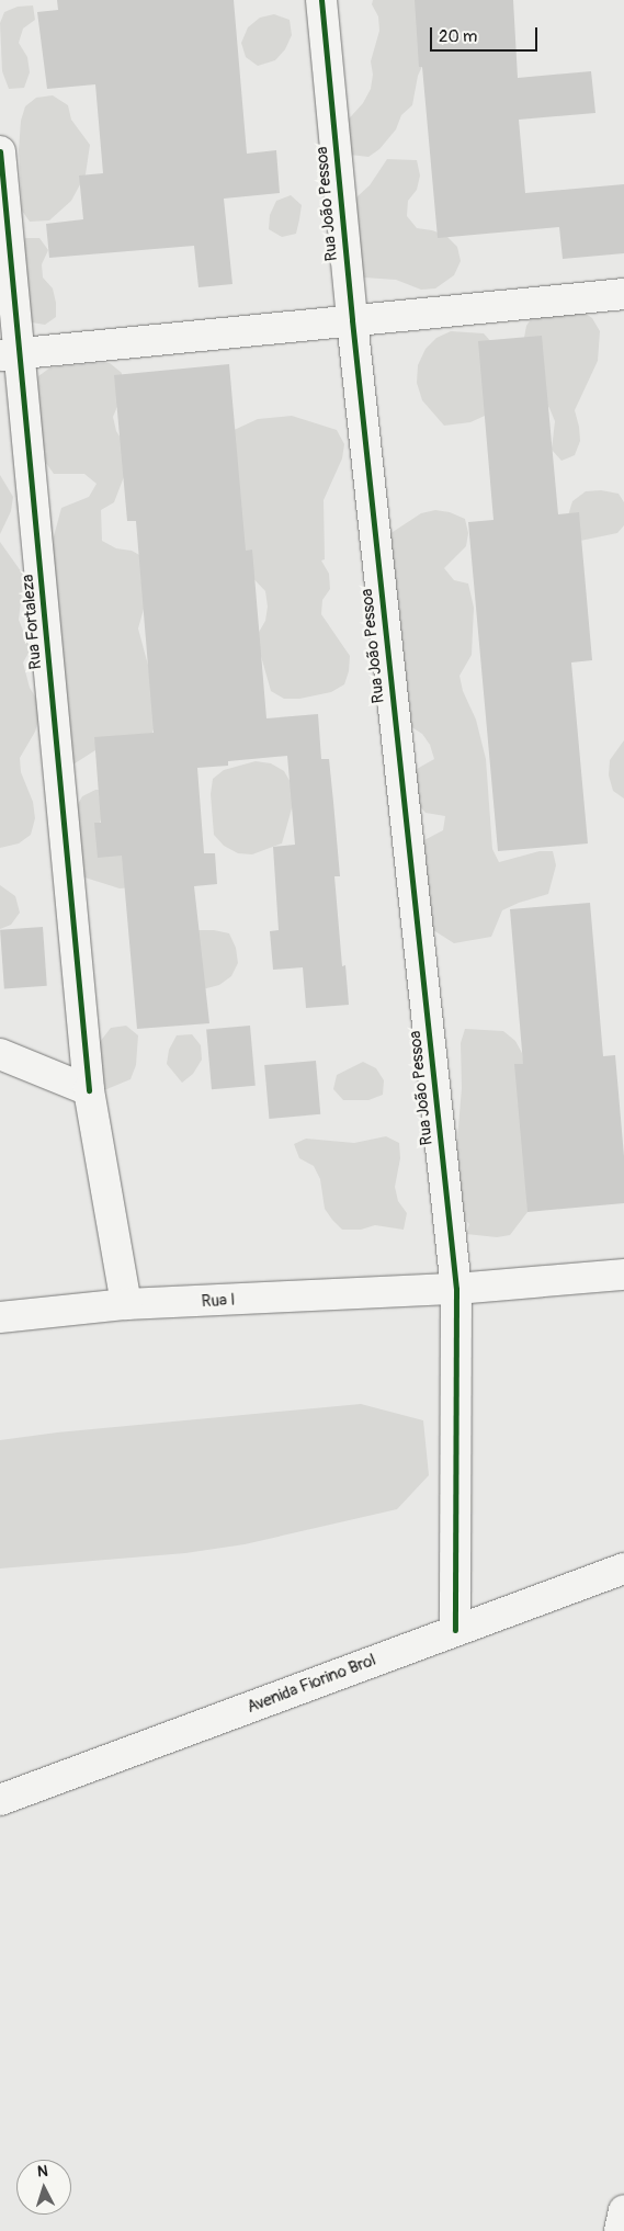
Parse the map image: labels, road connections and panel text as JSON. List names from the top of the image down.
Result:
{
  "streets": {
    "street": [
      "Rua João Pessoa",
      "Rua Fortaleza",
      "Rua I",
      "Avenida Fiorino Brol"
    ]
  },
  "crossings": [
    ["Rua João Pessoa", "Rua I"],
    ["Rua João Pessoa", "Avenida Fiorino Brol"]
  ],
  "scale_bar": "20 m",
  "north": "top"
}
